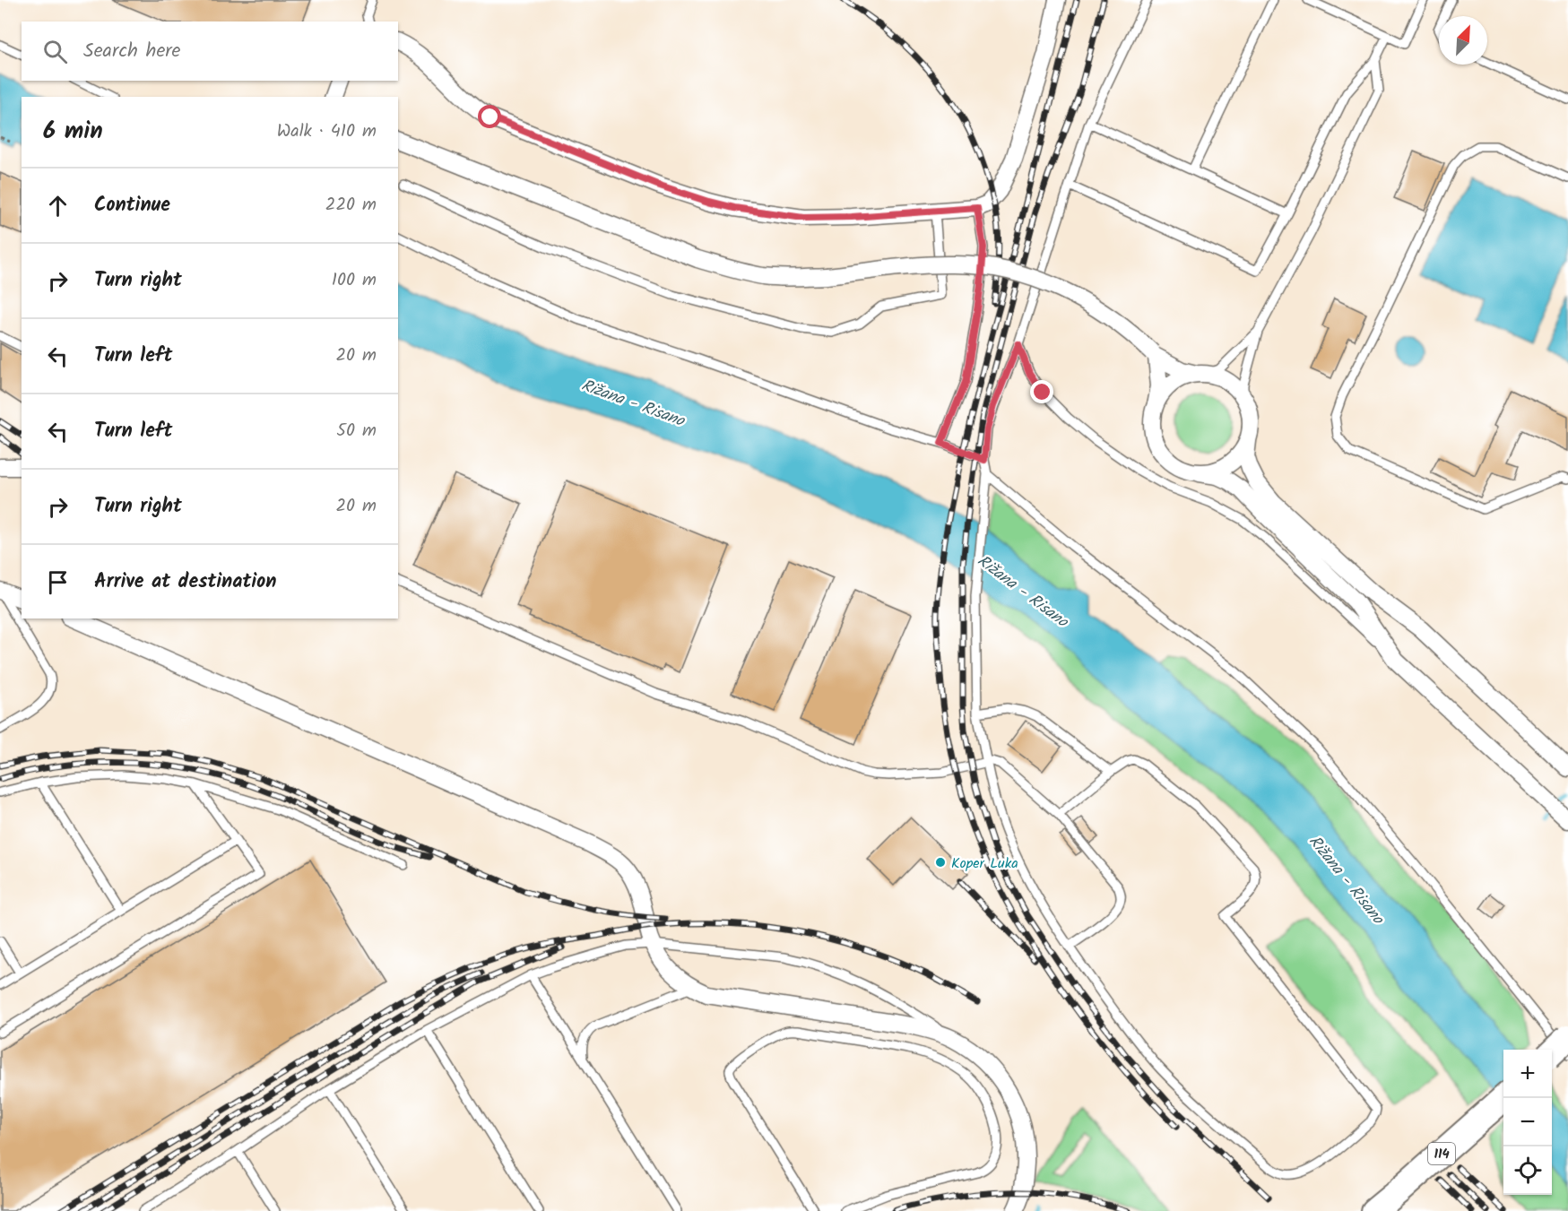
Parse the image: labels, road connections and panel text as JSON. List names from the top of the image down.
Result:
{
  "streets": {
    "main road": ["114"]
  },
  "water": ["Rižana - Risano"],
  "places": ["Koper Luka"],
  "north": "top right",
  "page": {
    "search": "Search here",
    "heading": ["6 min", "Walk · 410 m"],
    "list": [
      ["Continue", "220 m"],
      ["Turn right", "100 m"],
      ["Turn left", "20 m"],
      ["Turn left", "50 m"],
      ["Turn right", "20 m"],
      "Arrive at destination"
    ],
    "map_buttons": ["+", "−"]
  }
}
